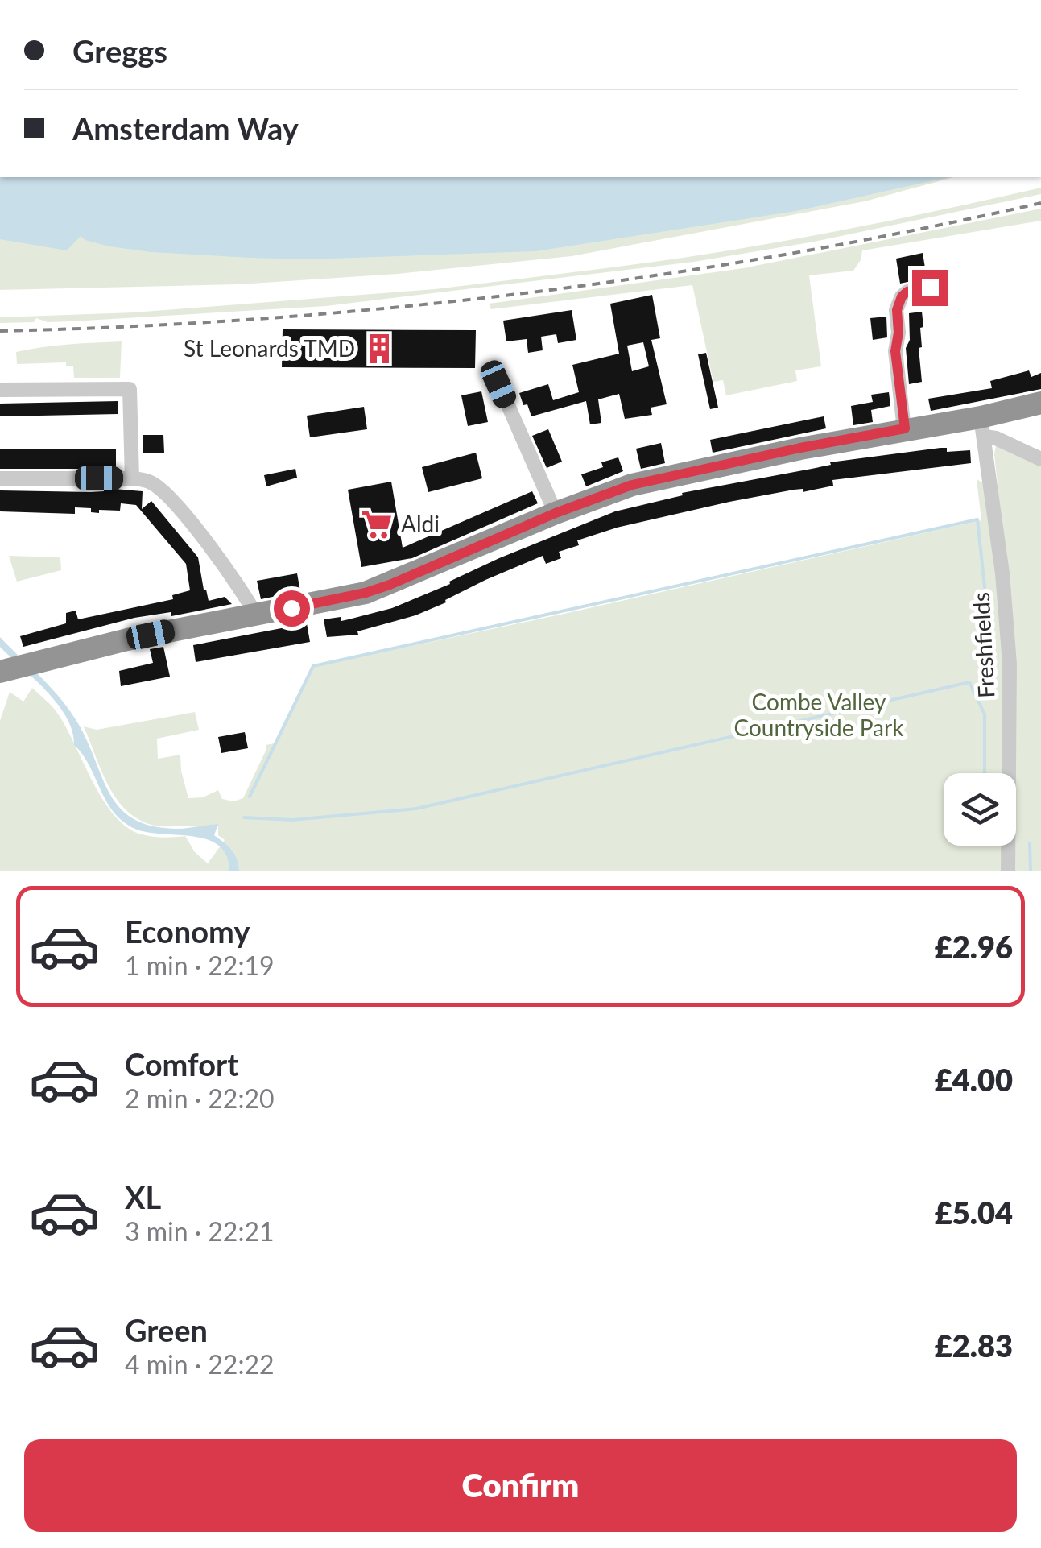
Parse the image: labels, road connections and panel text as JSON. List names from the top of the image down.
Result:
{
  "streets": {
    "street": ["Freshfields"]
  },
  "parks": ["Combe Valley Countryside Park"],
  "places": {
    "building": ["St Leonards TMD"],
    "supermarket": ["Aldi"]
  },
  "page": {
    "banner": ["Greggs", "Amsterdam Way"],
    "list": [
      {
        "name": "Economy",
        "note": "1 min · 22:19",
        "value": "£2.96"
      },
      {
        "name": "Comfort",
        "note": "2 min · 22:20",
        "value": "£4.00"
      },
      {
        "name": "XL",
        "note": "3 min · 22:21",
        "value": "£5.04"
      },
      {
        "name": "Green",
        "note": "4 min · 22:22",
        "value": "£2.83"
      }
    ],
    "buttons": "Confirm"
  }
}
